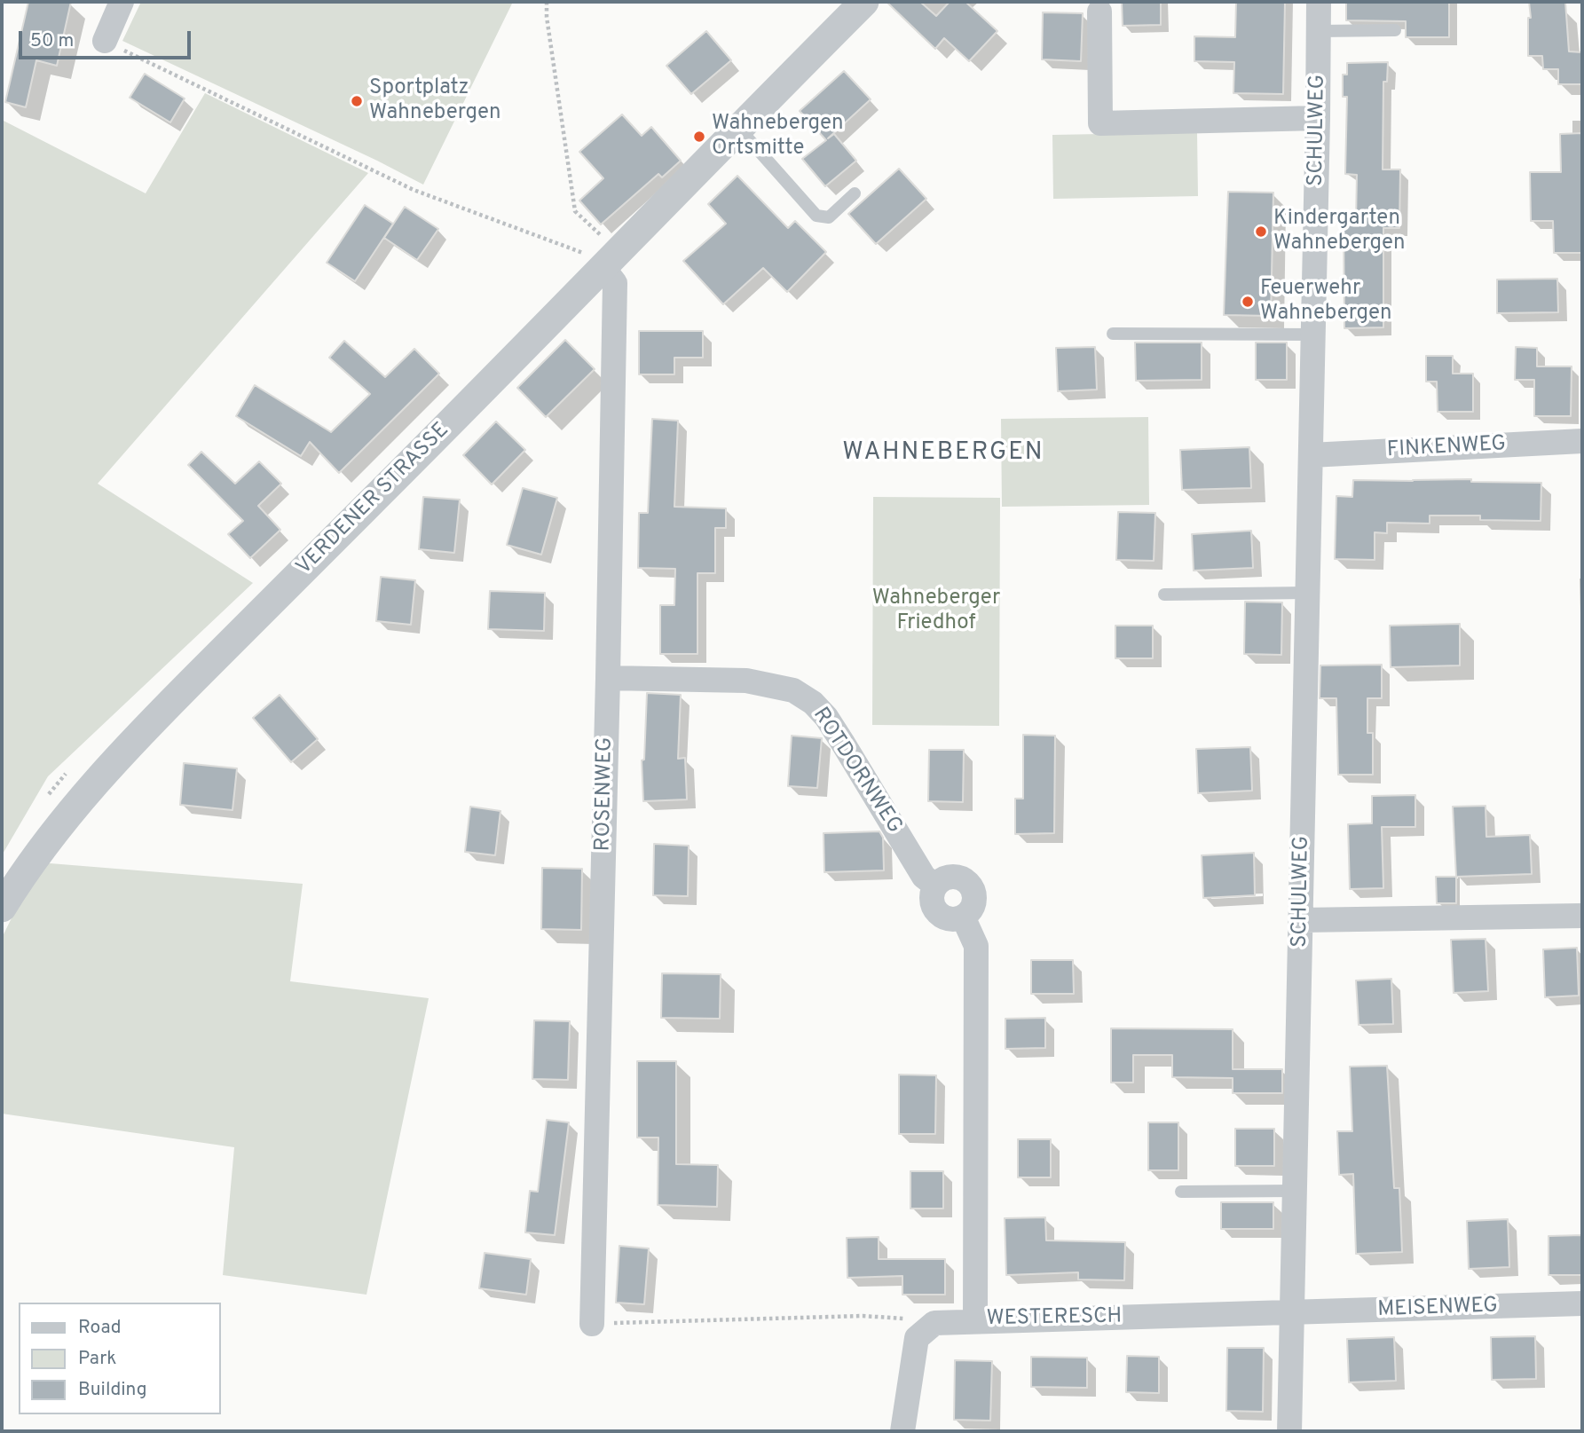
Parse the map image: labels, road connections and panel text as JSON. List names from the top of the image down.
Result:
{
  "streets": {
    "street": [
      "SCHULWEG",
      "FINKENWEG",
      "VERDENER STRASSE",
      "ROTDORNWEG",
      "ROSENWEG",
      "MEISENWEG",
      "WESTERESCH"
    ]
  },
  "crossings": [
    ["SCHULWEG", "FINKENWEG"],
    ["SCHULWEG", "MEISENWEG"],
    ["SCHULWEG", "WESTERESCH"],
    ["VERDENER STRASSE", "ROSENWEG"],
    ["ROTDORNWEG", "ROSENWEG"],
    ["ROTDORNWEG", "WESTERESCH"],
    ["MEISENWEG", "WESTERESCH"]
  ],
  "districts": ["WAHNEBERGEN"],
  "parks": ["Wahneberger Friedhof"],
  "places": [
    "Sportplatz Wahnebergen",
    "Wahnebergen Ortsmitte",
    "Kindergarten Wahnebergen",
    "Feuerwehr Wahnebergen"
  ],
  "legend": ["Road", "Park", "Building"],
  "scale_bar": "50 m"
}
